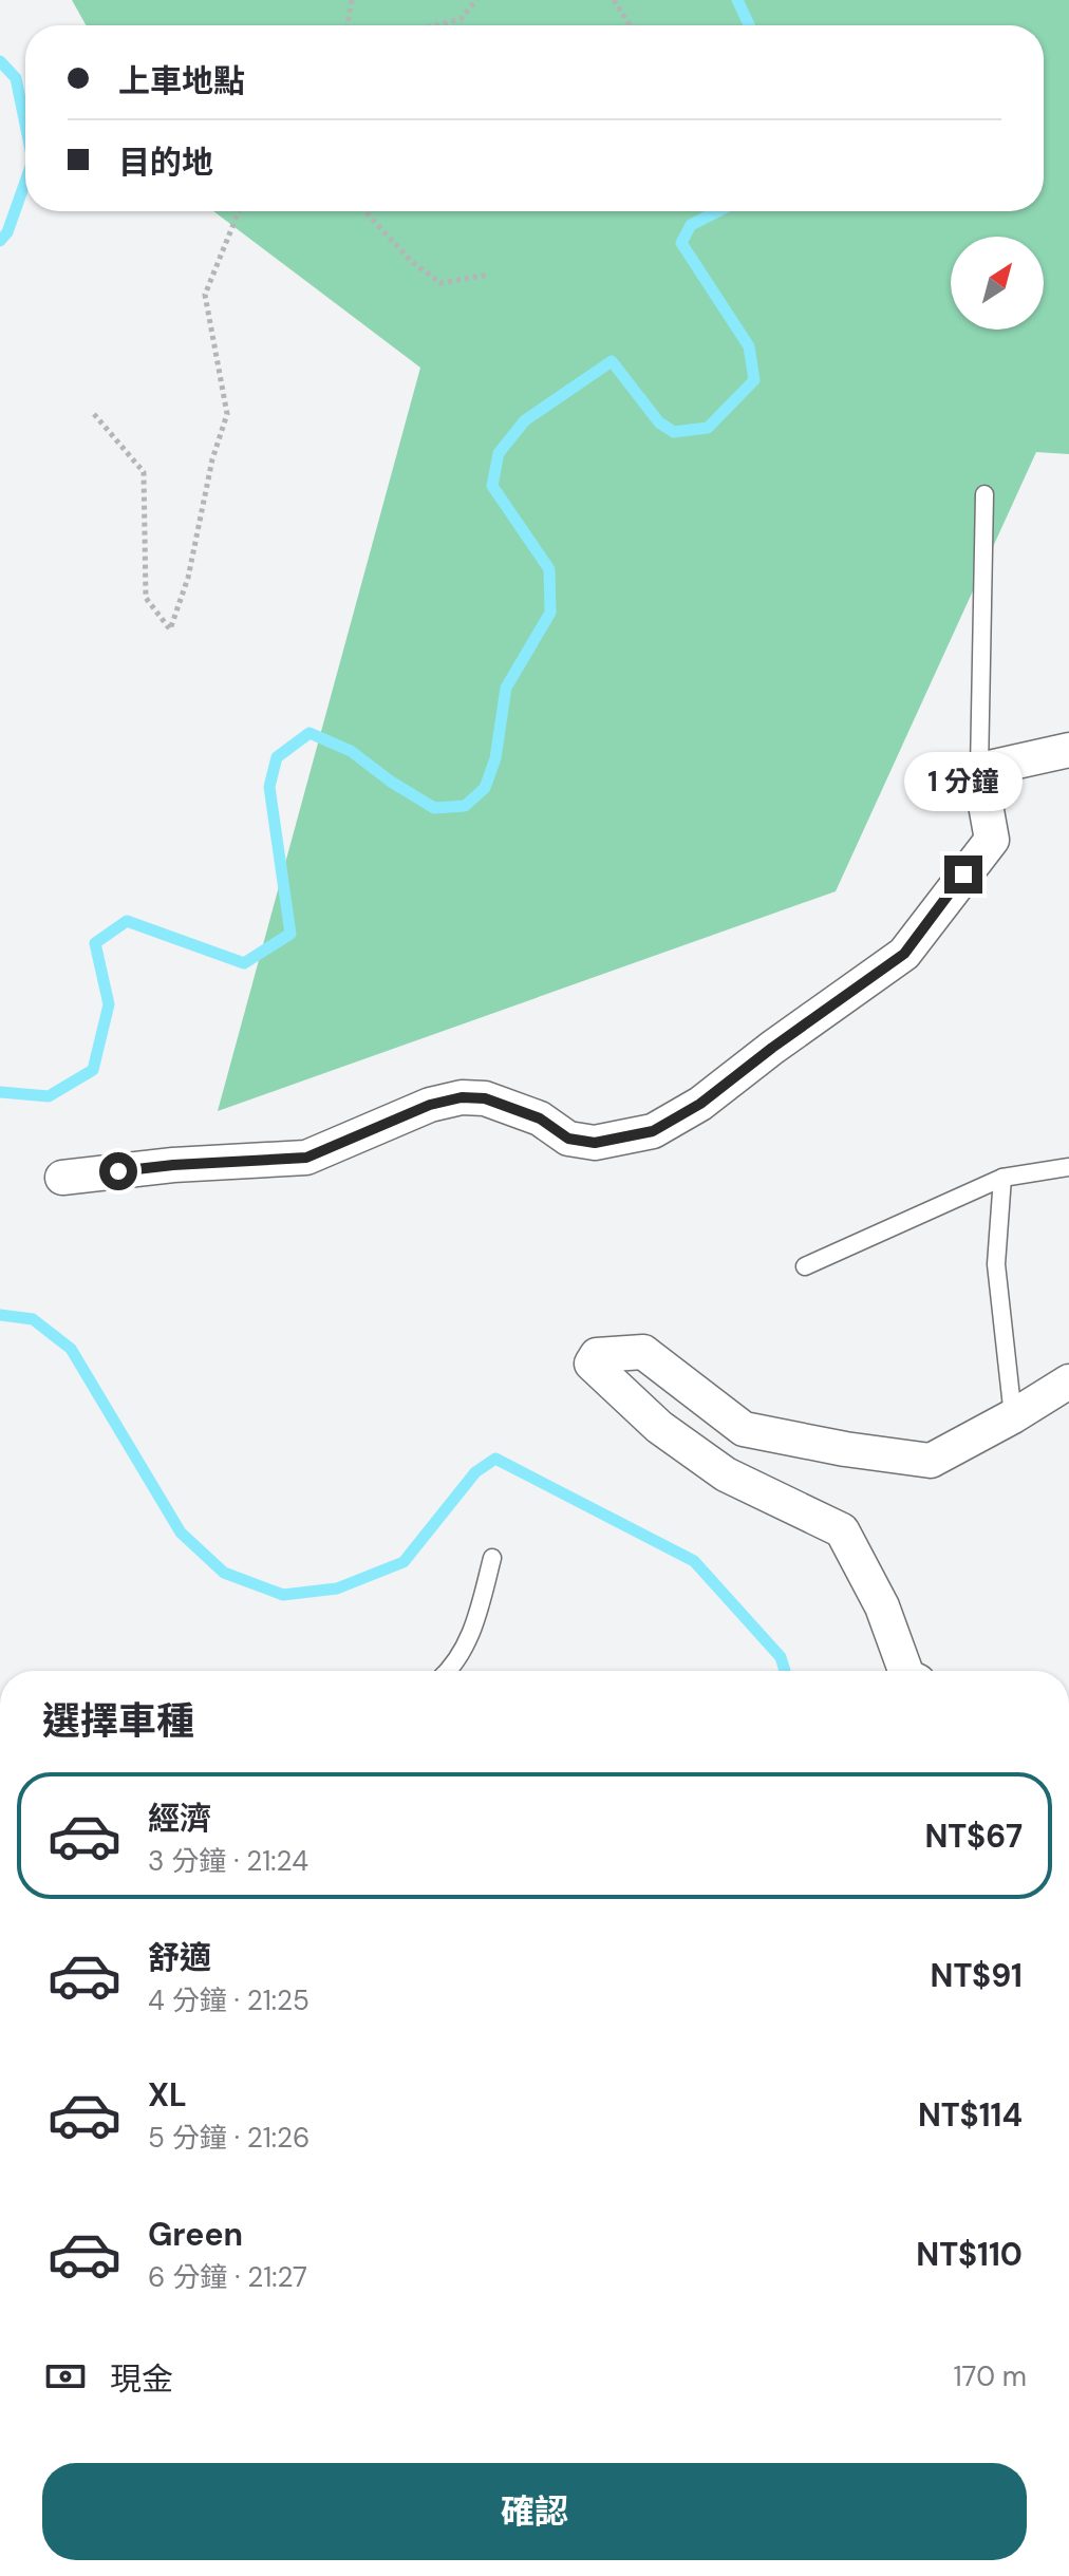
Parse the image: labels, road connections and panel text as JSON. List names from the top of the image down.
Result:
{
  "north": "top right",
  "page": {
    "banner": ["上車地點", "目的地"],
    "bubble": "1 分鐘",
    "heading": "選擇車種",
    "list": [
      {
        "name": "經濟",
        "note": "3 分鐘 · 21:24",
        "value": "NT$67"
      },
      {
        "name": "舒適",
        "note": "4 分鐘 · 21:25",
        "value": "NT$91"
      },
      {
        "name": "XL",
        "note": "5 分鐘 · 21:26",
        "value": "NT$114"
      },
      {
        "name": "Green",
        "note": "6 分鐘 · 21:27",
        "value": "NT$110"
      }
    ],
    "pay": ["現金", "170 m"],
    "buttons": "確認"
  }
}
